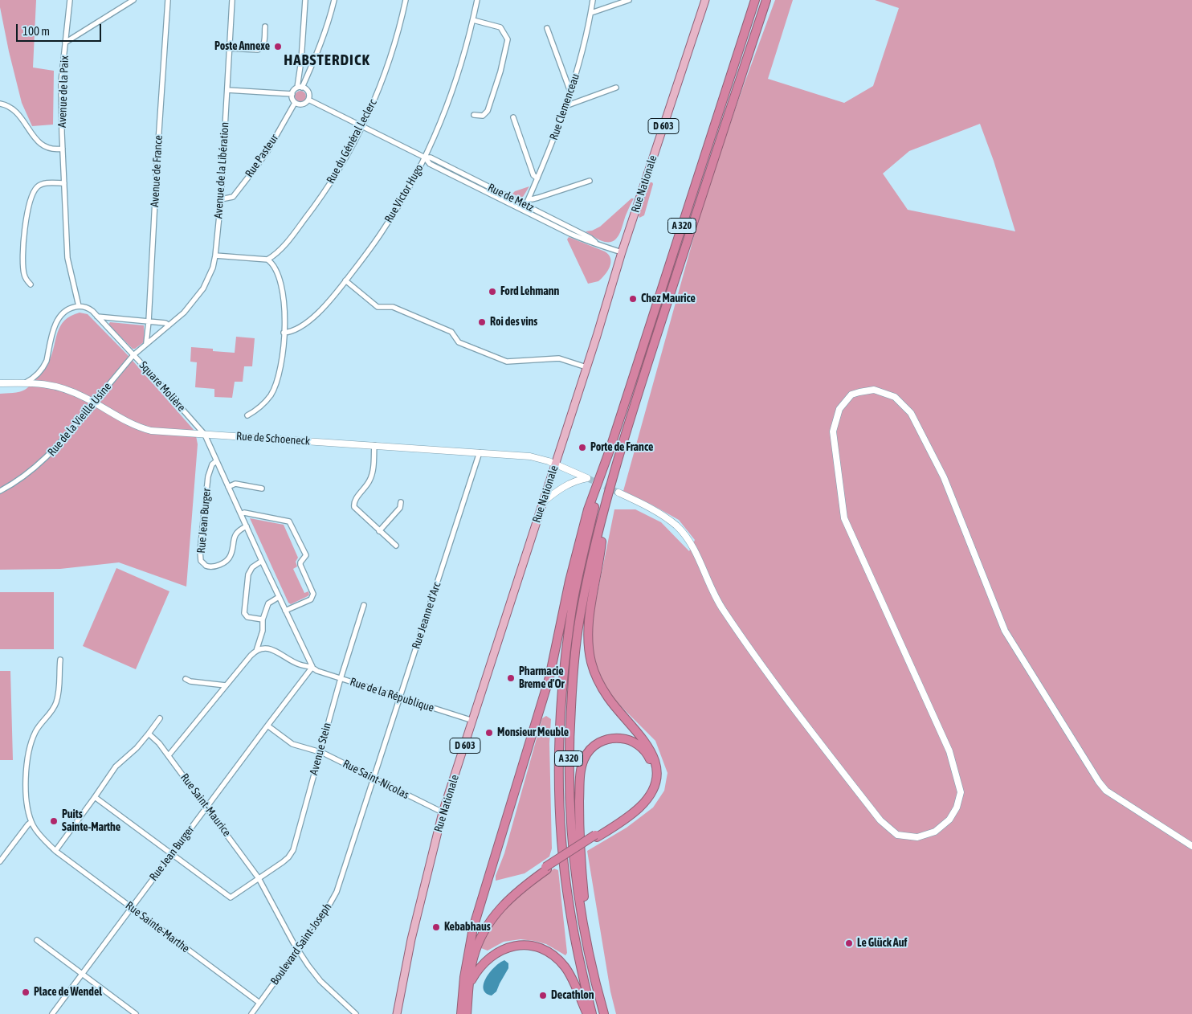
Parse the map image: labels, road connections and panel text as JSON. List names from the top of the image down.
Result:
{
  "streets": {
    "highway": ["A 320"],
    "main road": ["D 603", "Rue Nationale", "Rue de Schoeneck"],
    "street": [
      "Avenue de la Paix",
      "Rue Clemenceau",
      "Rue du Général Leclerc",
      "Rue Pasteur",
      "Avenue de la Libération",
      "Avenue de France",
      "Rue Victor Hugo",
      "Rue de Metz",
      "Square Molière",
      "Rue de la Vieille Usine",
      "Rue Jean Burger",
      "Rue Jeanne d'Arc",
      "Rue de la République",
      "Avenue Stein",
      "Rue Saint-Nicolas",
      "Rue Saint-Maurice",
      "Rue Sainte-Marthe",
      "Boulevard Saint-Joseph"
    ]
  },
  "crossings": [
    ["Rue Clemenceau", "Rue de Metz"],
    ["Rue du Général Leclerc", "Rue de Metz"],
    ["Rue Pasteur", "Avenue de la Libération"],
    ["Rue Pasteur", "Rue de Metz"],
    ["Avenue de la Libération", "Square Molière"],
    ["Avenue de France", "Square Molière"],
    ["Rue Nationale", "Rue de Metz"],
    ["Rue Nationale", "Rue de Schoeneck"],
    ["Rue Nationale", "Rue de la République"],
    ["Rue Nationale", "Rue Saint-Nicolas"],
    ["Rue Victor Hugo", "Rue de Metz"],
    ["Square Molière", "Rue de la Vieille Usine"],
    ["Square Molière", "Rue de Schoeneck"],
    ["Square Molière", "Rue Jean Burger"],
    ["Rue de Schoeneck", "Rue Jean Burger"],
    ["Rue de Schoeneck", "Rue Jeanne d'Arc"],
    ["Rue Jean Burger", "Rue de la République"],
    ["Rue Jean Burger", "Avenue Stein"],
    ["Rue Jean Burger", "Rue Saint-Nicolas"],
    ["Rue Jean Burger", "Rue Saint-Maurice"],
    ["Rue Jean Burger", "Rue Sainte-Marthe"],
    ["Rue Jeanne d'Arc", "Rue de la République"],
    ["Rue Jeanne d'Arc", "Rue Saint-Nicolas"],
    ["Rue Jeanne d'Arc", "Boulevard Saint-Joseph"],
    ["Rue de la République", "Avenue Stein"],
    ["Avenue Stein", "Rue Saint-Nicolas"],
    ["Avenue Stein", "Rue Saint-Maurice"],
    ["Rue Saint-Nicolas", "Boulevard Saint-Joseph"],
    ["Rue Saint-Maurice", "Boulevard Saint-Joseph"],
    ["Rue Sainte-Marthe", "Boulevard Saint-Joseph"]
  ],
  "districts": ["HABSTERDICK"],
  "places": [
    "Poste Annexe",
    "Ford Lehmann",
    "Chez Maurice",
    "Roi des vins",
    "Porte de France",
    "Pharmacie Breme d'Or",
    "Monsieur Meuble",
    "Puits Sainte-Marthe",
    "Kebabhaus",
    "Le Glück Auf",
    "Place de Wendel",
    "Decathlon"
  ],
  "scale_bar": "100 m"
}
